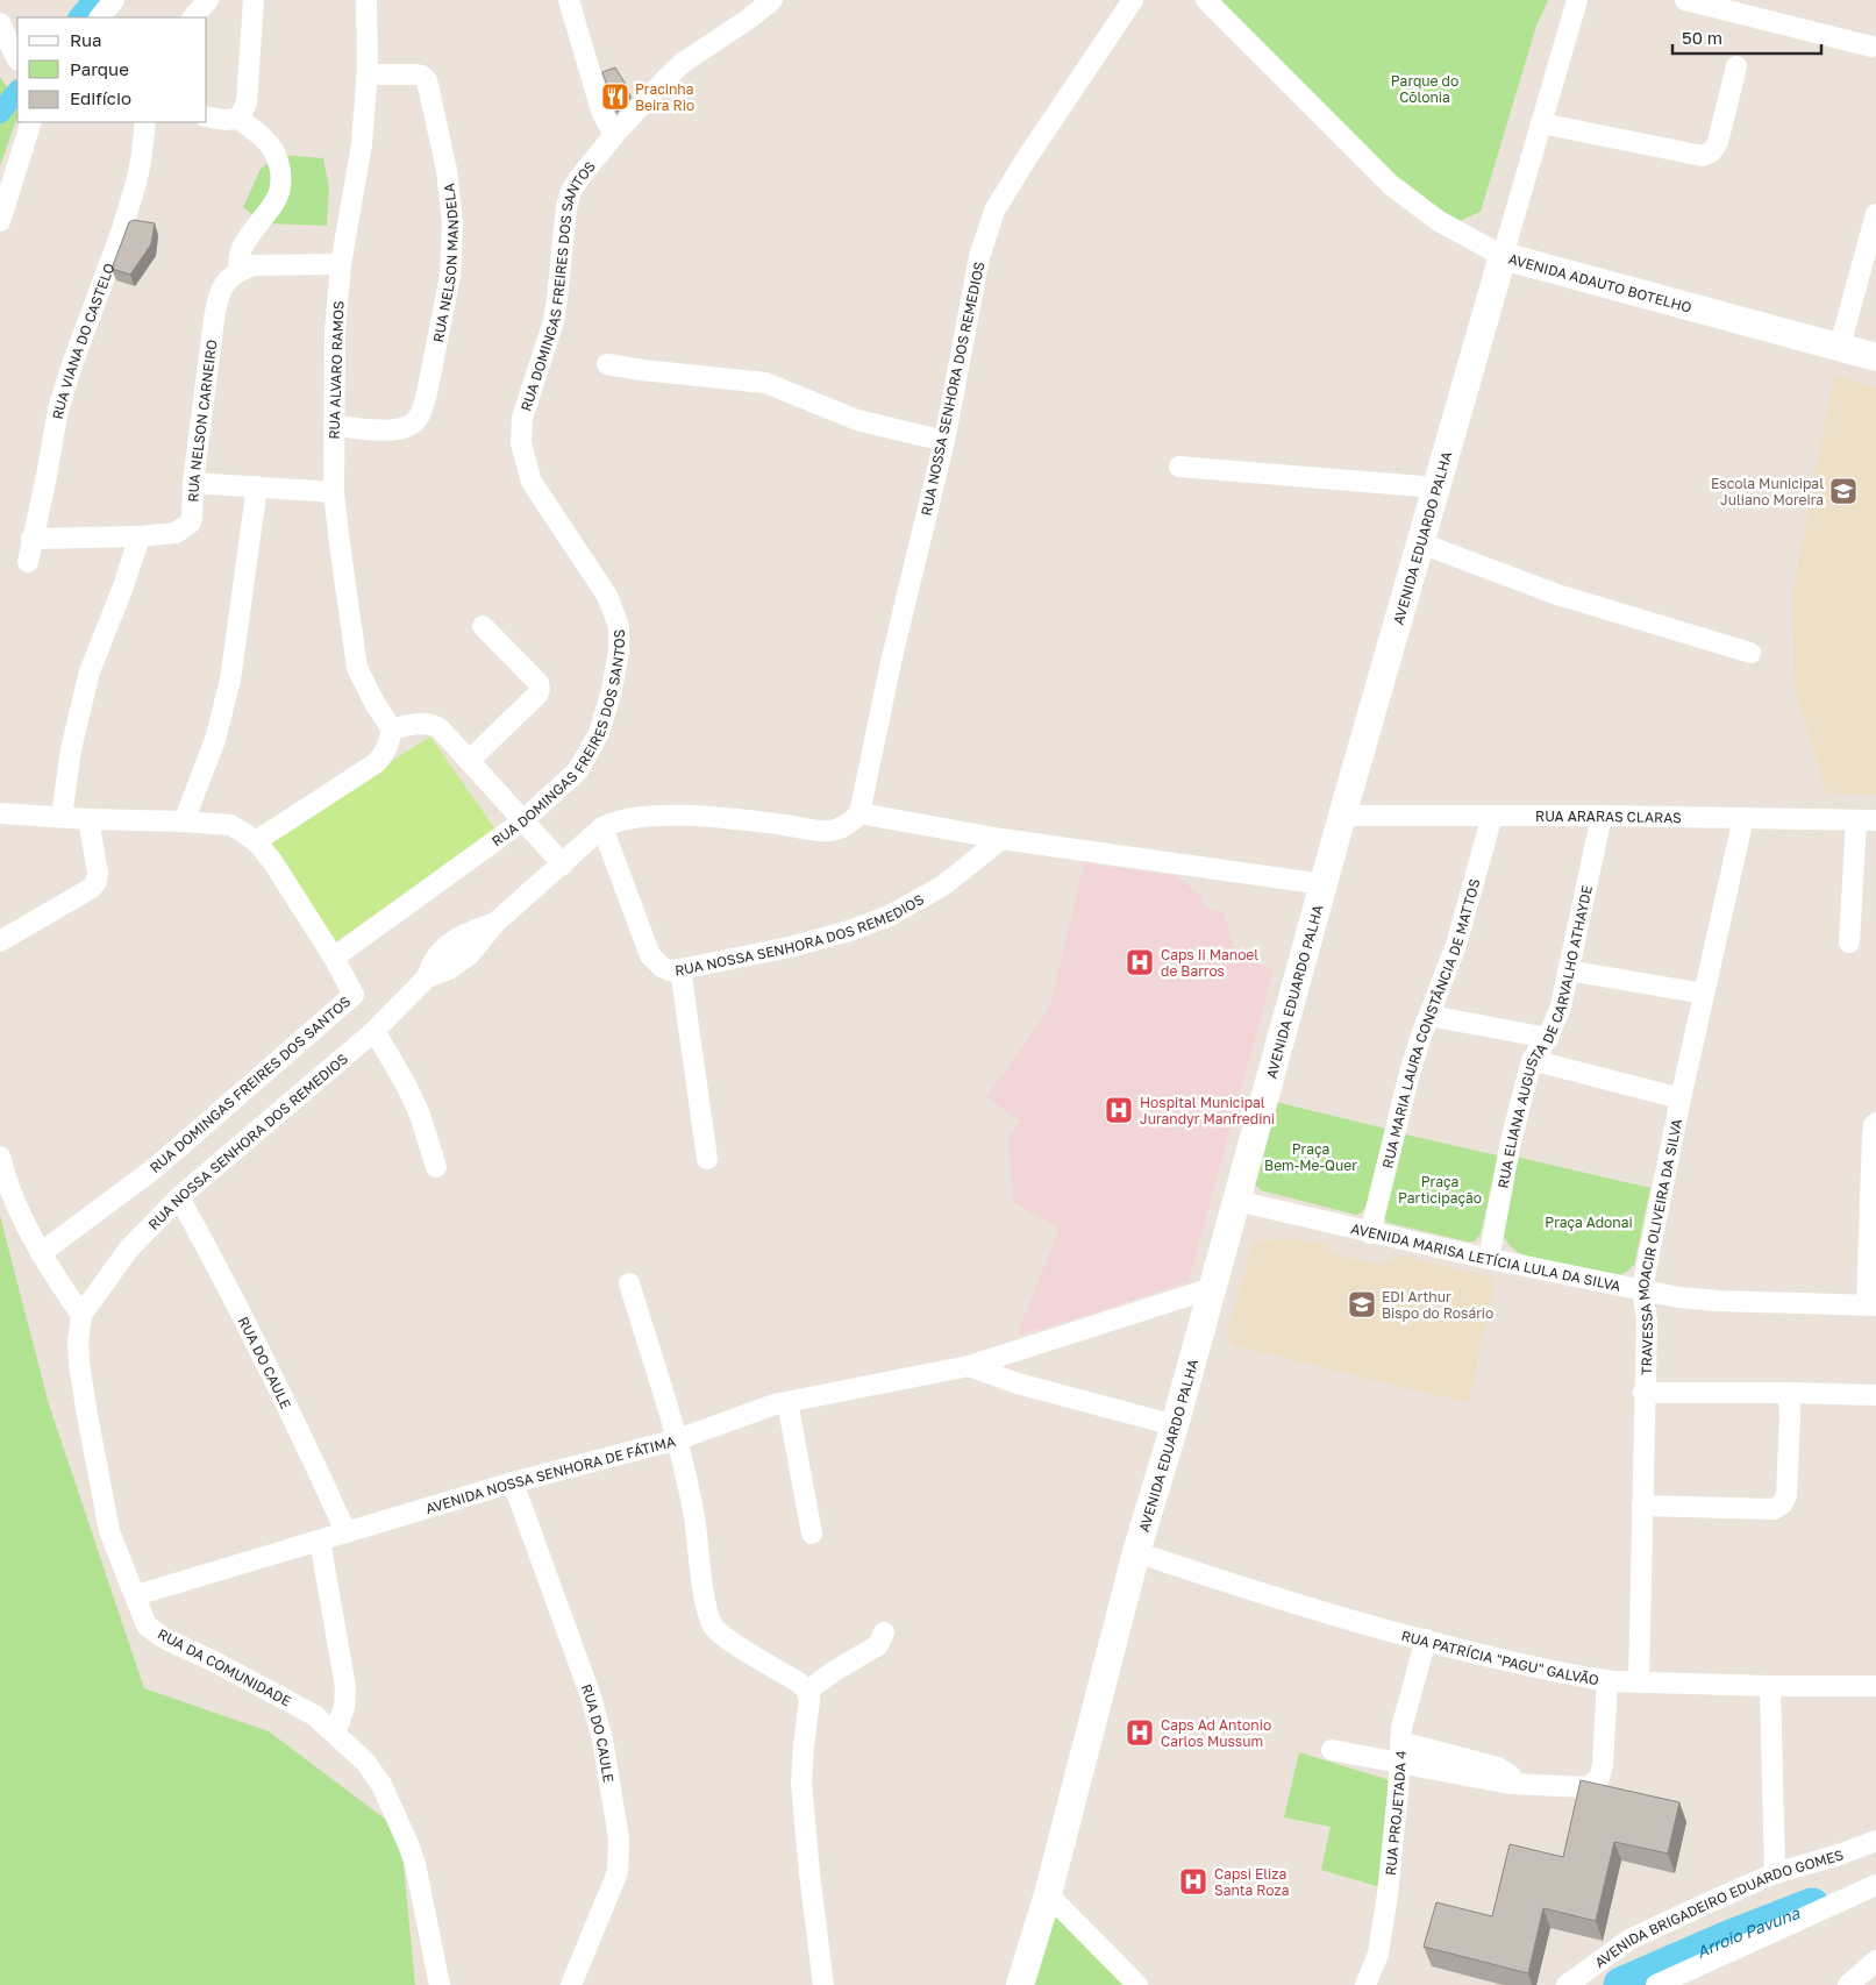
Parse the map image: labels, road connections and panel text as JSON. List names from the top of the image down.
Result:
{
  "streets": {
    "street": [
      "RUA NELSON MANDELA",
      "AVENIDA ADAUTO BOTELHO",
      "RUA DOMINGAS FREIRES DOS SANTOS",
      "RUA VIANA DO CASTELO",
      "RUA ALVARO RAMOS",
      "RUA NOSSA SENHORA DOS REMEDIOS",
      "RUA NELSON CARNEIRO",
      "AVENIDA EDUARDO PALHA",
      "RUA ARARAS CLARAS",
      "RUA MARIA LAURA CONSTÂNCIA DE MATTOS",
      "RUA ELIANA AUGUSTA DE CARVALHO ATHAYDE",
      "TRAVESSA MOACIR OLIVEIRA DA SILVA",
      "AVENIDA MARISA LETÍCIA LULA DA SILVA",
      "RUA DO CAULE",
      "AVENIDA NOSSA SENHORA DE FÁTIMA",
      "RUA PATRÍCIA \"PAGU\" GALVÃO",
      "RUA DA COMUNIDADE",
      "RUA PROJETADA 4",
      "AVENIDA BRIGADEIRO EDUARDO GOMES"
    ]
  },
  "crossings": [
    ["RUA NELSON MANDELA", "RUA ALVARO RAMOS"],
    ["AVENIDA ADAUTO BOTELHO", "AVENIDA EDUARDO PALHA"],
    ["RUA VIANA DO CASTELO", "RUA NELSON CARNEIRO"],
    ["RUA NOSSA SENHORA DOS REMEDIOS", "RUA DO CAULE"],
    ["RUA NOSSA SENHORA DOS REMEDIOS", "RUA DA COMUNIDADE"],
    ["AVENIDA EDUARDO PALHA", "RUA ARARAS CLARAS"],
    ["AVENIDA EDUARDO PALHA", "AVENIDA MARISA LETÍCIA LULA DA SILVA"],
    ["AVENIDA EDUARDO PALHA", "AVENIDA NOSSA SENHORA DE FÁTIMA"],
    ["AVENIDA EDUARDO PALHA", "RUA PATRÍCIA \"PAGU\" GALVÃO"],
    ["RUA ARARAS CLARAS", "RUA MARIA LAURA CONSTÂNCIA DE MATTOS"],
    ["RUA ARARAS CLARAS", "RUA ELIANA AUGUSTA DE CARVALHO ATHAYDE"],
    ["RUA ARARAS CLARAS", "TRAVESSA MOACIR OLIVEIRA DA SILVA"],
    ["RUA MARIA LAURA CONSTÂNCIA DE MATTOS", "AVENIDA MARISA LETÍCIA LULA DA SILVA"],
    ["RUA ELIANA AUGUSTA DE CARVALHO ATHAYDE", "AVENIDA MARISA LETÍCIA LULA DA SILVA"],
    ["TRAVESSA MOACIR OLIVEIRA DA SILVA", "AVENIDA MARISA LETÍCIA LULA DA SILVA"],
    ["TRAVESSA MOACIR OLIVEIRA DA SILVA", "RUA PATRÍCIA \"PAGU\" GALVÃO"],
    ["RUA DO CAULE", "AVENIDA NOSSA SENHORA DE FÁTIMA"],
    ["AVENIDA NOSSA SENHORA DE FÁTIMA", "RUA DA COMUNIDADE"],
    ["RUA PATRÍCIA \"PAGU\" GALVÃO", "RUA PROJETADA 4"]
  ],
  "water": ["Arroio Pavuna"],
  "parks": [
    "Parque do Cõlonia",
    "Praça Bem-Me-Quer",
    "Praça Participação",
    "Praça Adonai"
  ],
  "places": {
    "restaurant": ["Pracinha Beira Rio"],
    "school or university": ["Escola Municipal Juliano Moreira", "EDI Arthur Bispo do Rosário"],
    "hospital": [
      "Caps Ii Manoel de Barros",
      "Hospital Municipal Jurandyr Manfredini",
      "Caps Ad Antonio Carlos Mussum",
      "Capsi Eliza Santa Roza"
    ]
  },
  "legend": ["Rua", "Parque", "Edifício"],
  "scale_bar": "50 m"
}
